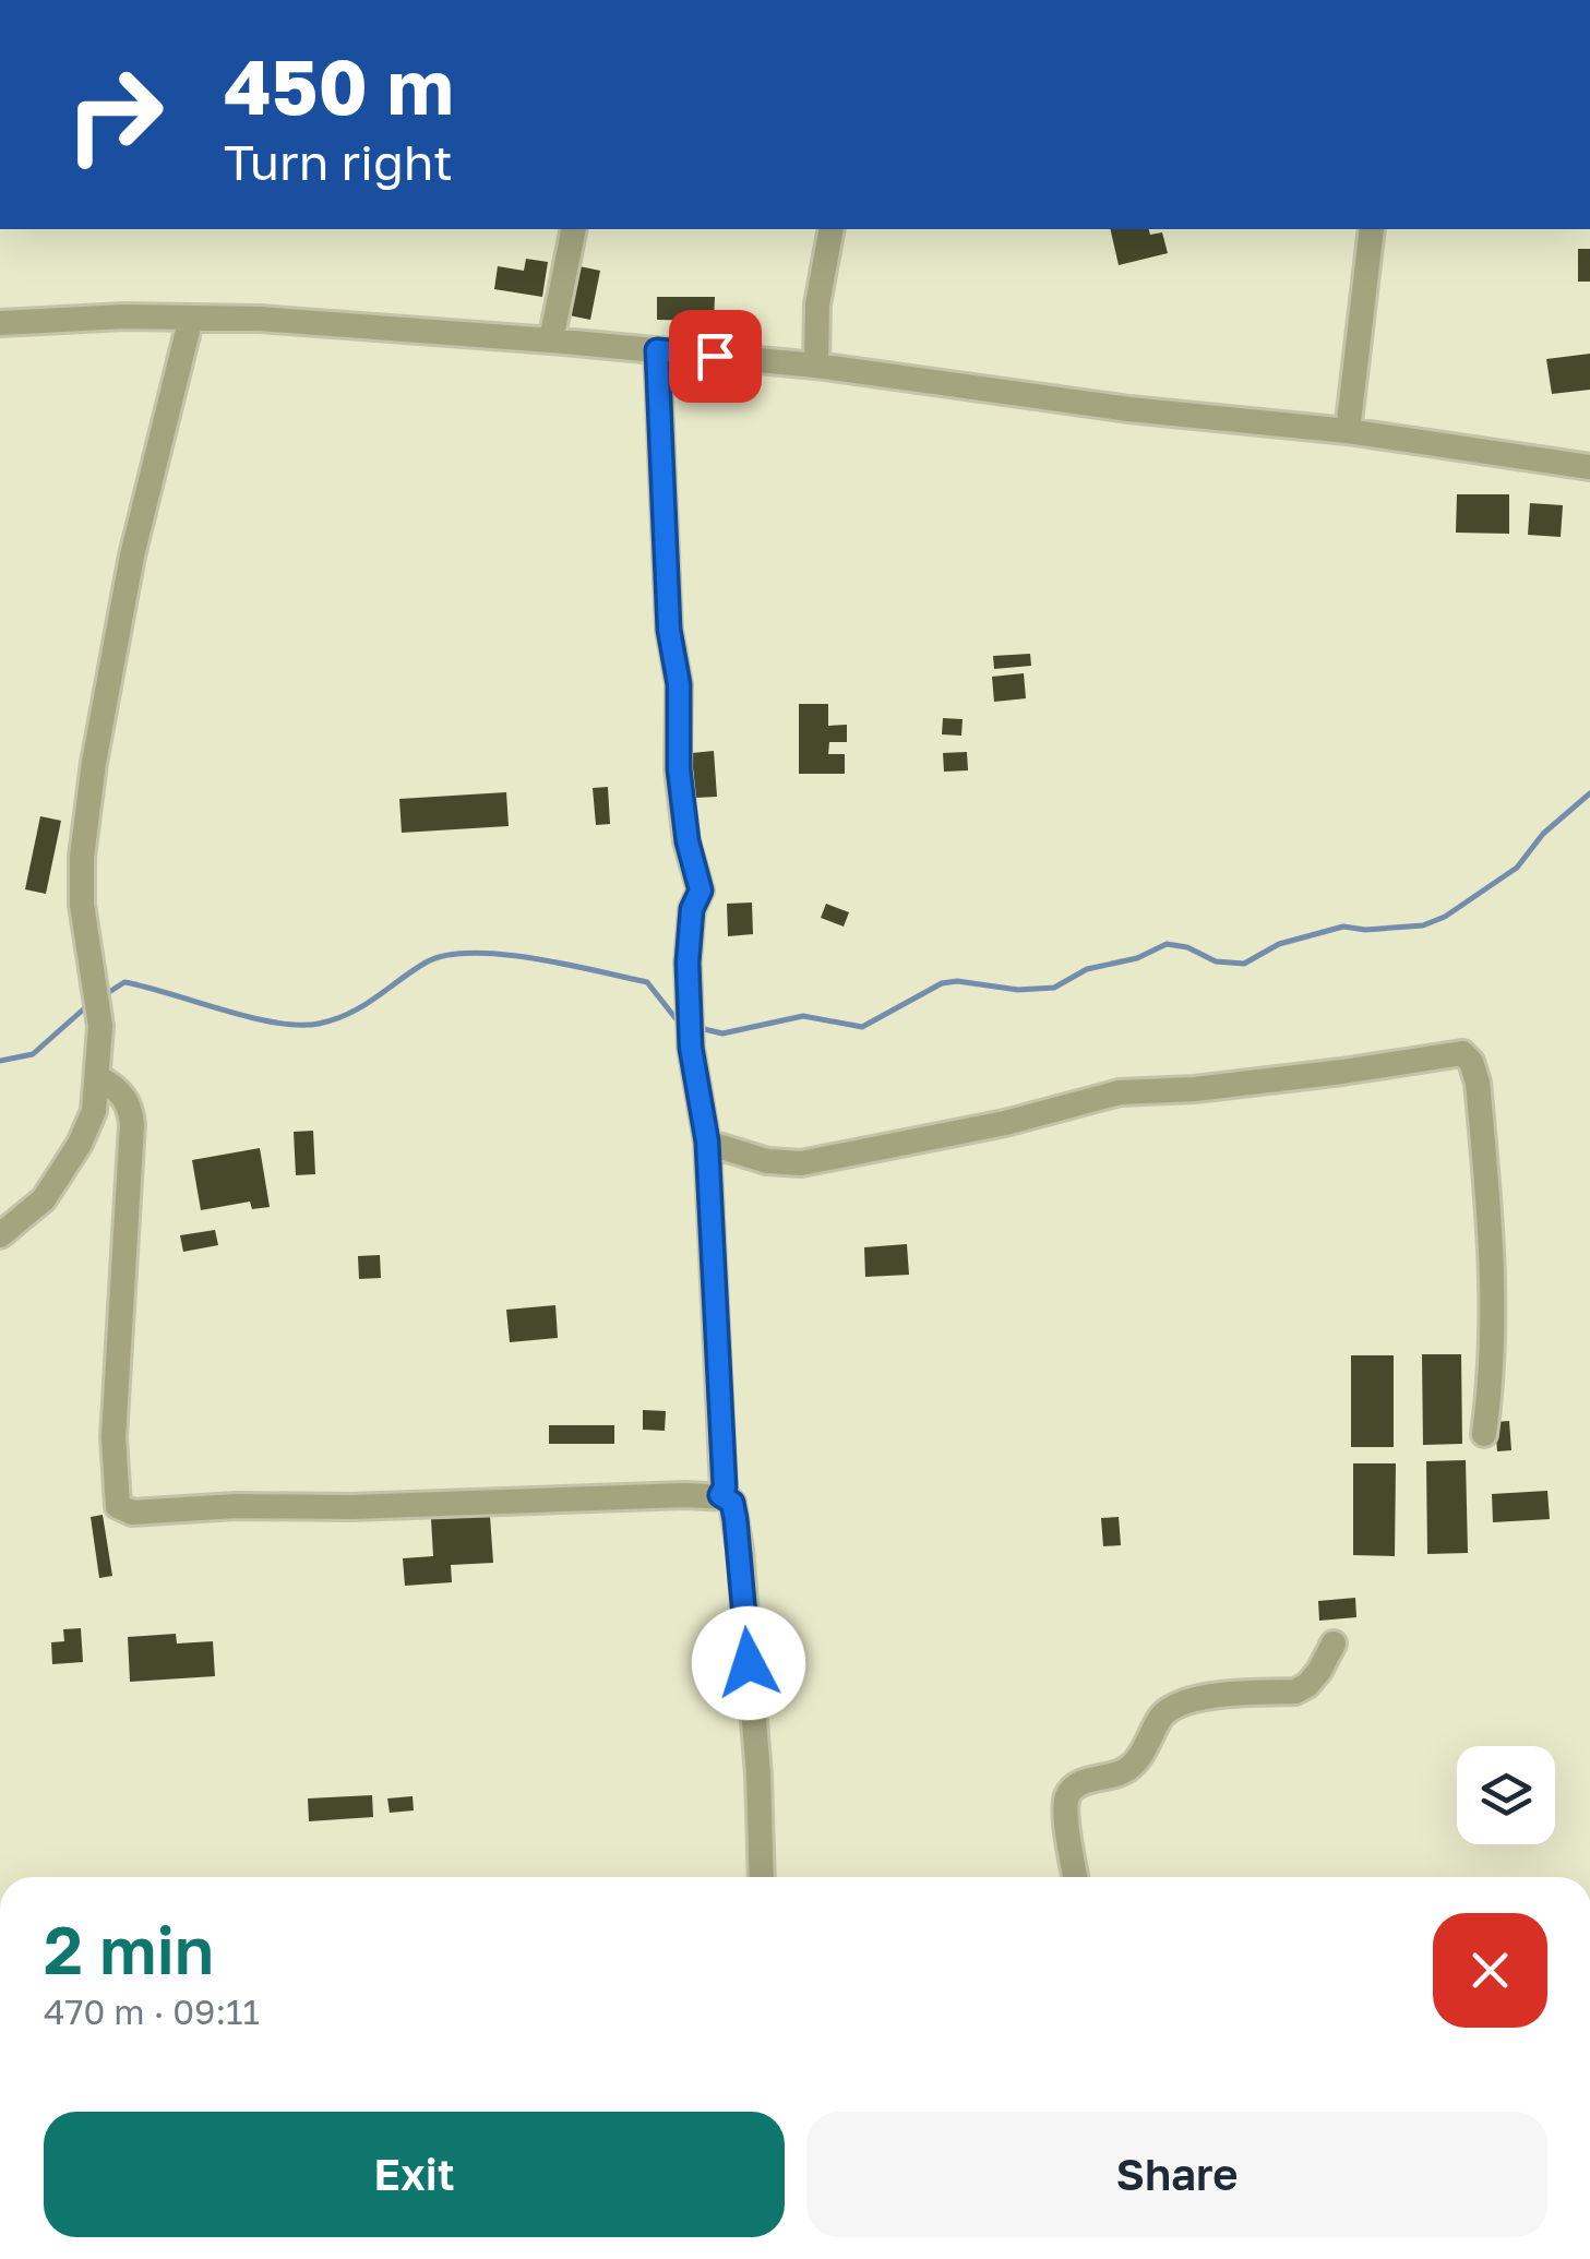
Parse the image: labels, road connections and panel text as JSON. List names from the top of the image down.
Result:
{
  "page": {
    "turn": ["450 m", "Turn right"],
    "heading": ["2 min", "470 m · 09:11"],
    "buttons": ["Exit", "Share"]
  }
}
